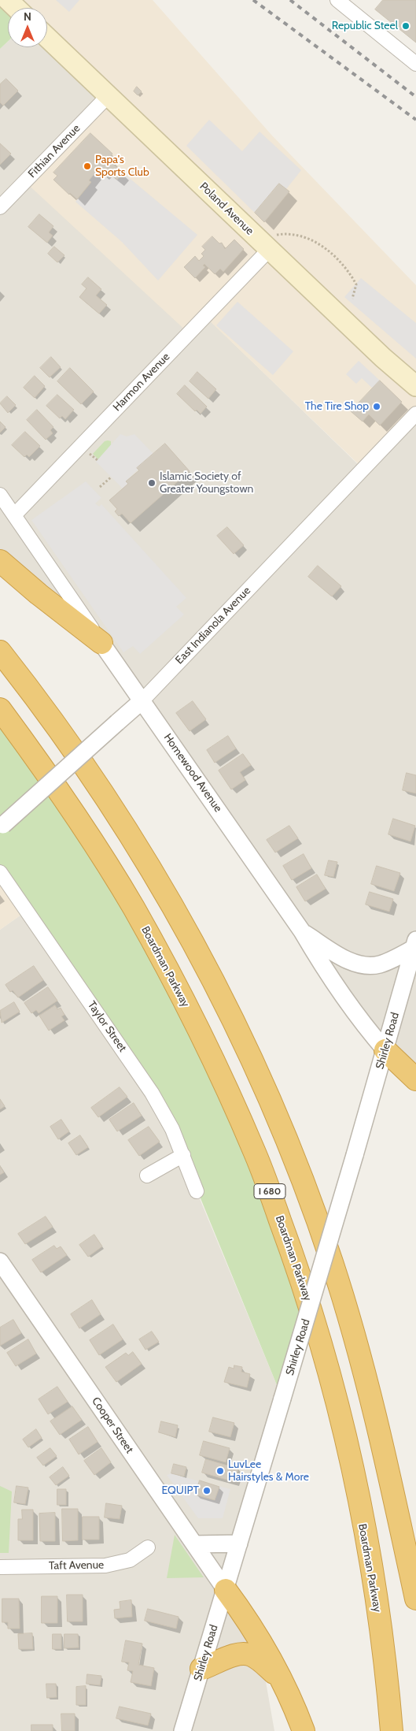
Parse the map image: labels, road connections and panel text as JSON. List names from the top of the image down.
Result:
{
  "streets": {
    "highway": ["Boardman Parkway", "I 680"],
    "main road": ["Poland Avenue"],
    "street": [
      "Fithian Avenue",
      "Harmon Avenue",
      "East Indianola Avenue",
      "Homewood Avenue",
      "Taylor Street",
      "Shirley Road",
      "Cooper Street",
      "Taft Avenue"
    ]
  },
  "crossings": [
    ["Fithian Avenue", "Poland Avenue"],
    ["Poland Avenue", "Harmon Avenue"],
    ["Harmon Avenue", "Homewood Avenue"],
    ["East Indianola Avenue", "Homewood Avenue"],
    ["Homewood Avenue", "Shirley Road"],
    ["Shirley Road", "Cooper Street"]
  ],
  "places": [
    "Republic Steel",
    "Papa's Sports Club",
    "The Tire Shop",
    "Islamic Society of Greater Youngstown",
    "LuvLee Hairstyles & More",
    "EQUIPT"
  ],
  "north": "top"
}
